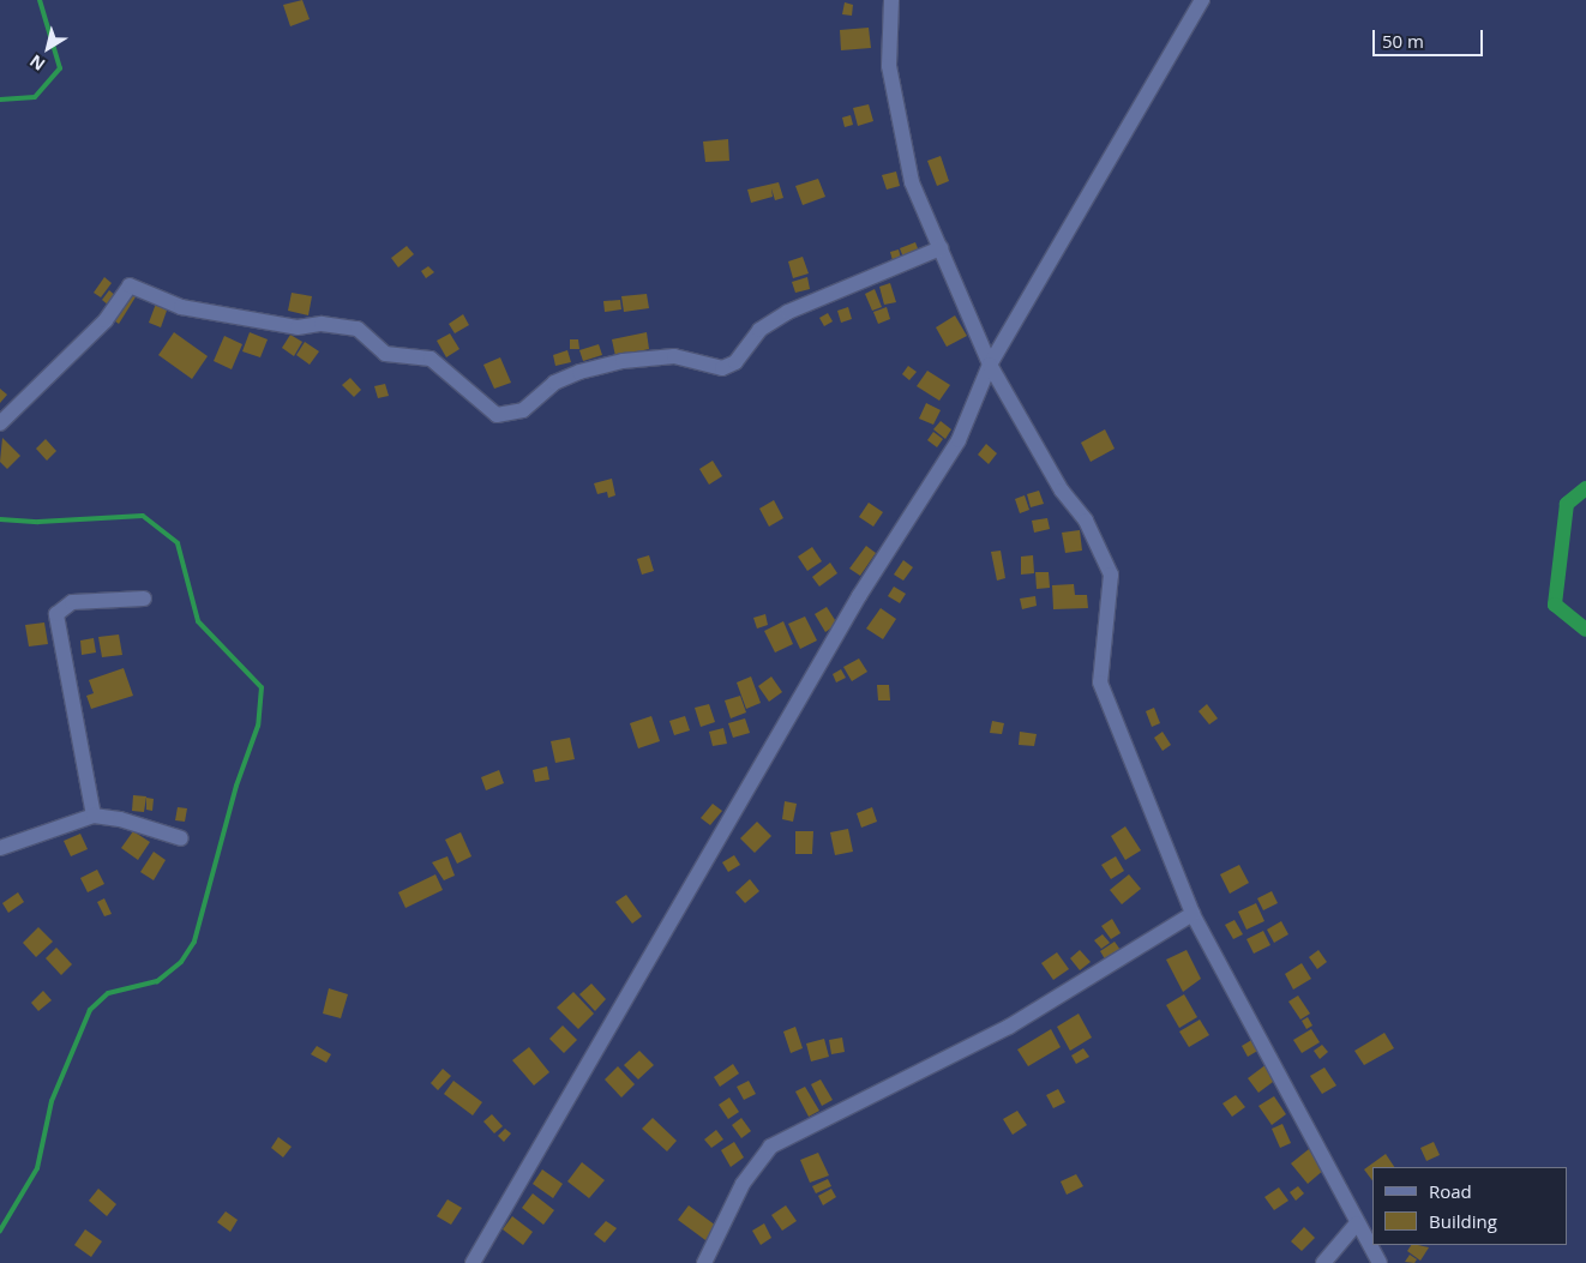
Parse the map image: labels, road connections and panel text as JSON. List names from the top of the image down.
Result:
{
  "legend": ["Road", "Building"],
  "scale_bar": "50 m",
  "north": "bottom left"
}
